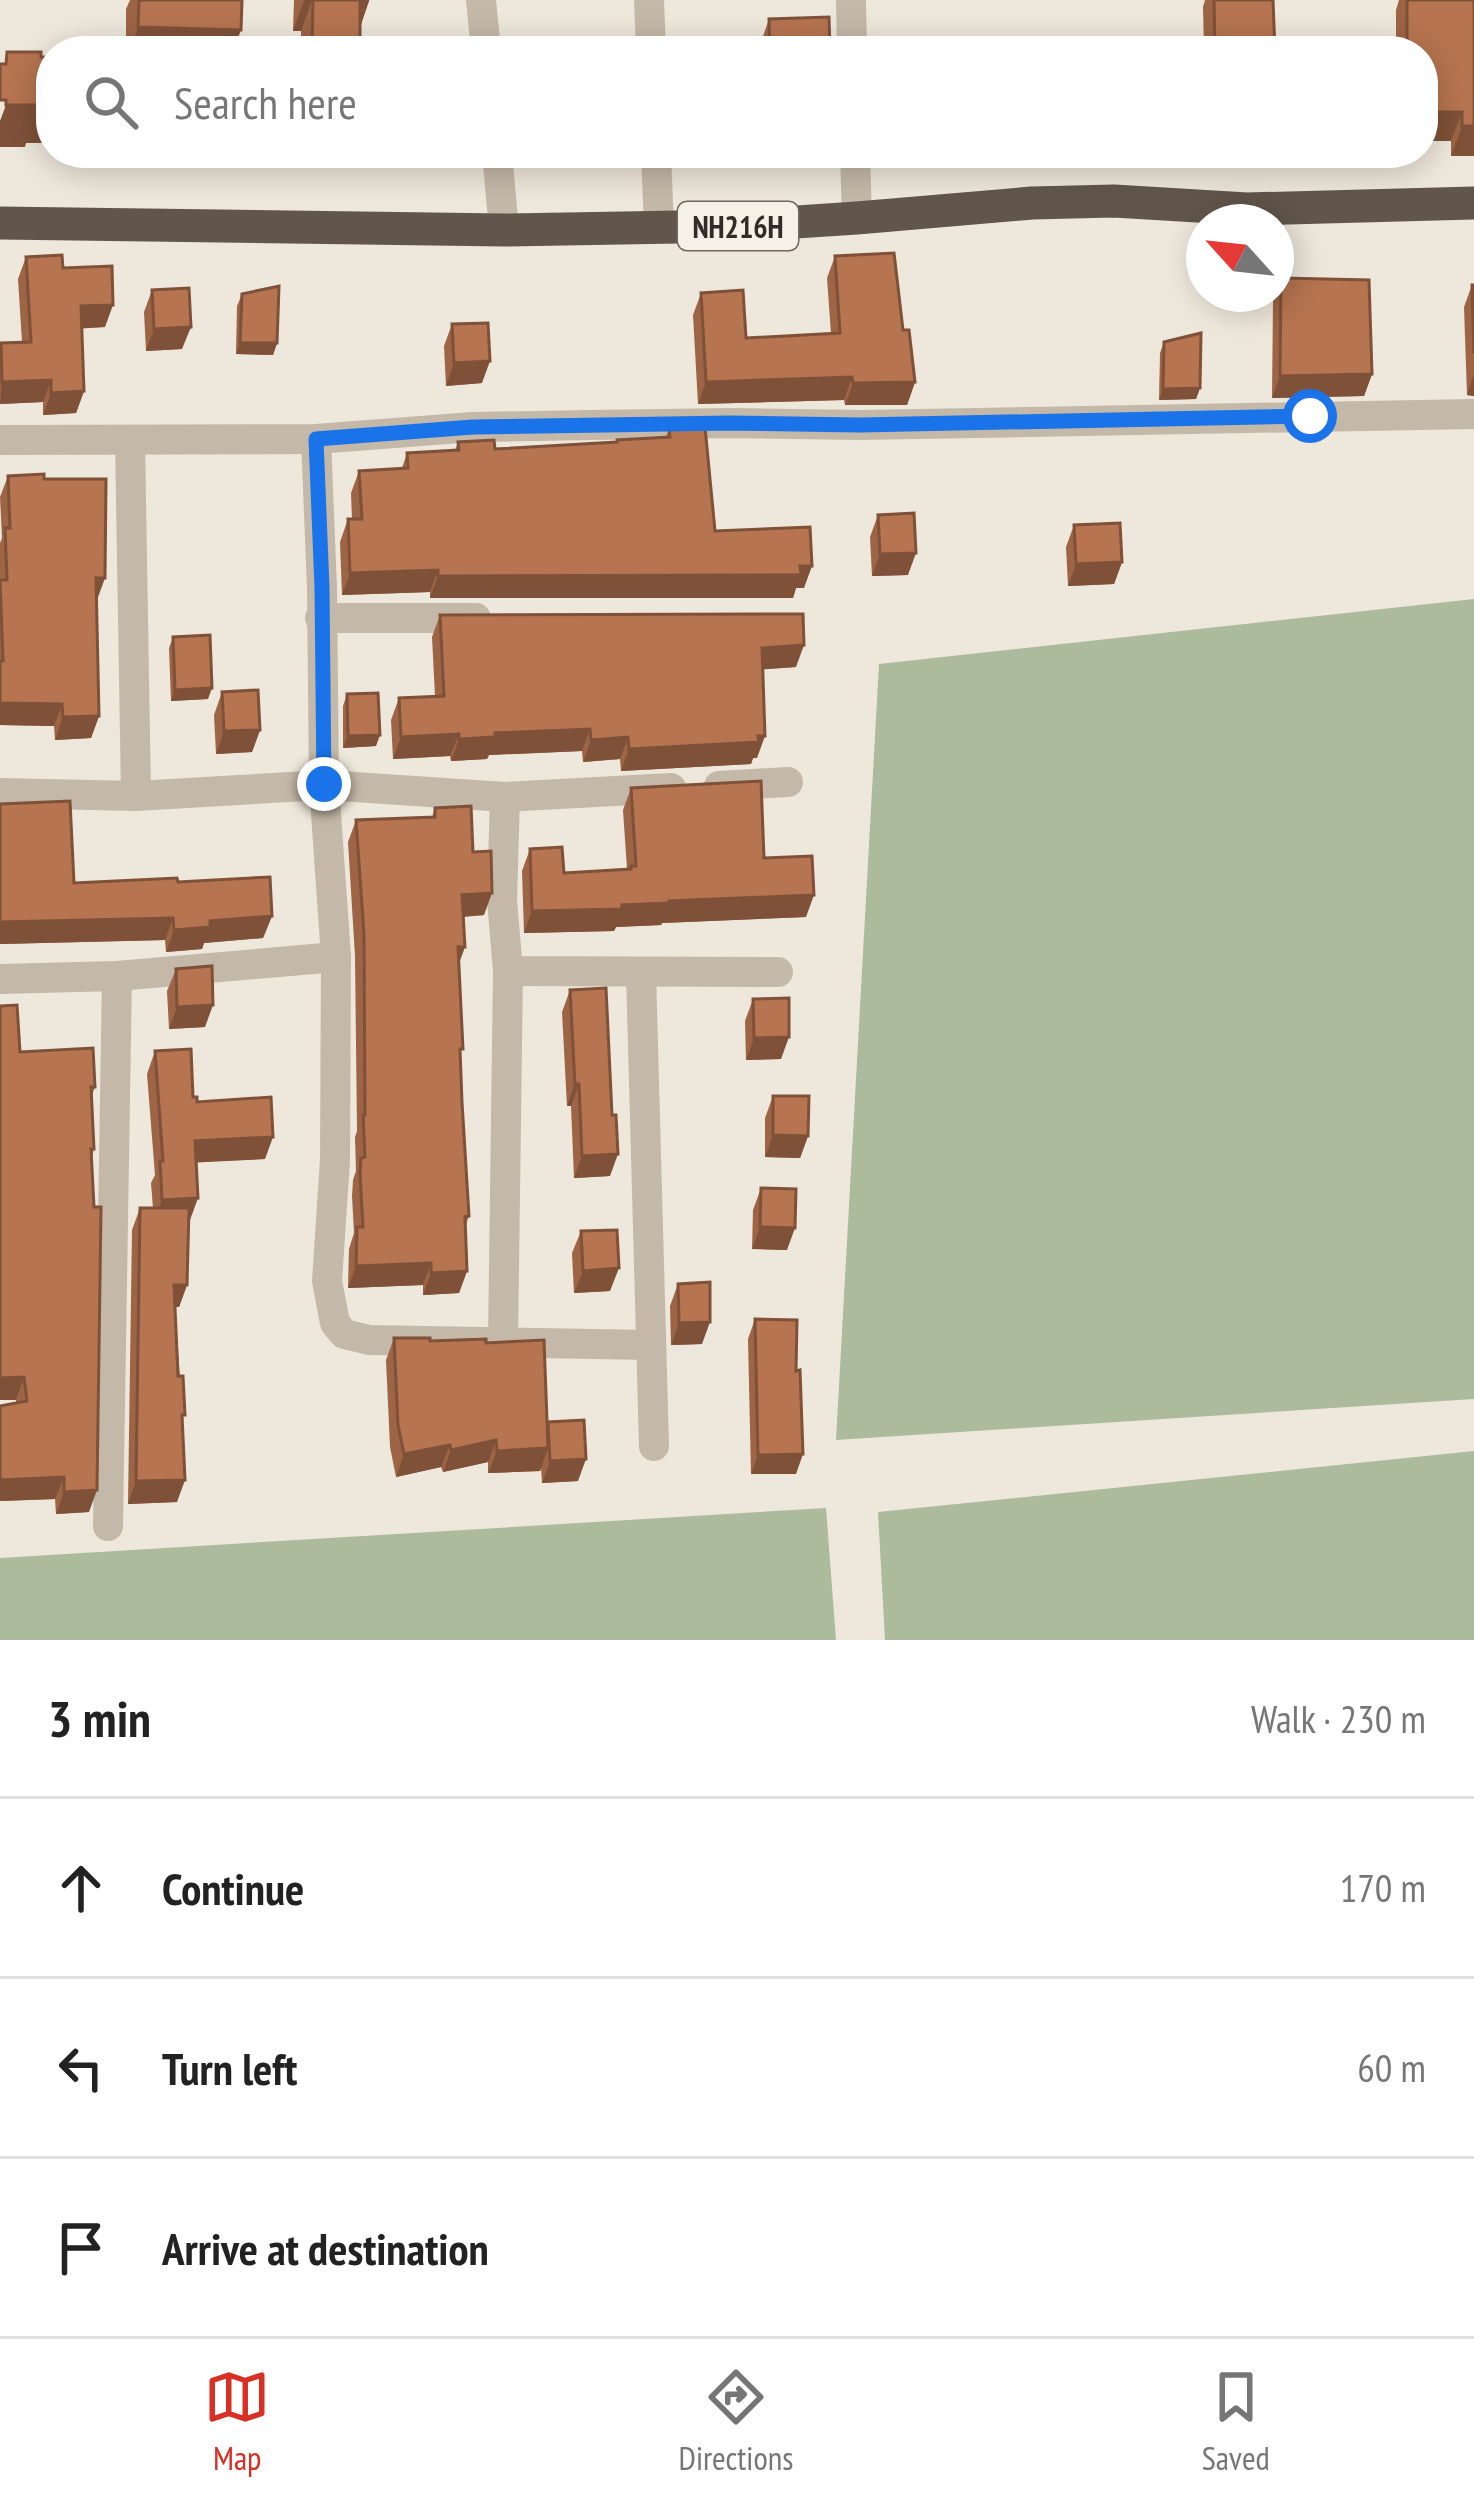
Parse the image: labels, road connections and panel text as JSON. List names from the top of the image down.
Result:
{
  "streets": {
    "highway": ["NH216H"]
  },
  "north": "top left",
  "page": {
    "search": "Search here",
    "heading": ["3 min", "Walk · 230 m"],
    "list": [
      ["Continue", "170 m"],
      ["Turn left", "60 m"],
      "Arrive at destination"
    ],
    "nav": ["Map", "Directions", "Saved"]
  }
}
